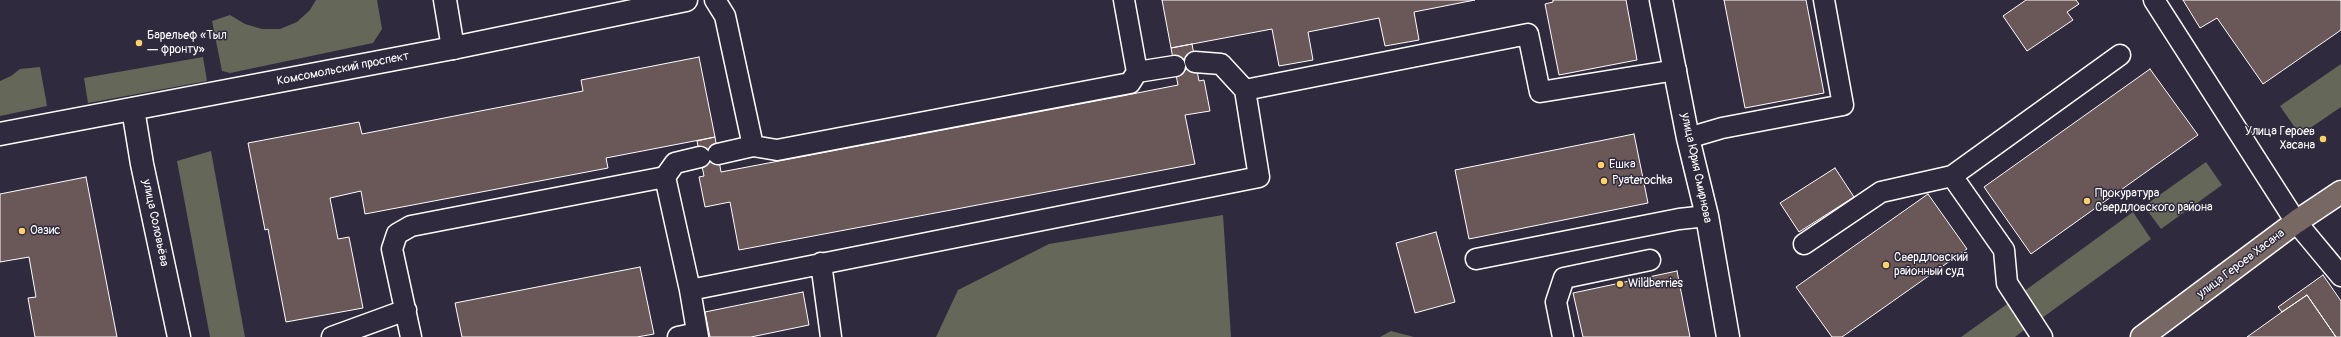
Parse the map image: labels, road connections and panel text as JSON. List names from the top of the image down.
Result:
{
  "streets": {
    "main road": ["улица Героев Хасана"],
    "street": ["Комсомольский проспект", "улица Юрия Смирнова", "улица Соловьёва"]
  },
  "crossings": [
    ["Комсомольский проспект", "улица Соловьёва"]
  ],
  "places": [
    "Барельеф «Тыл — фронту»",
    "Улица Героев Хасана",
    "Ешка",
    "Pyaterochka",
    "Прокуратура Свердловского района",
    "Оазис",
    "Свердловский районный суд",
    "Wildberries"
  ]
}
